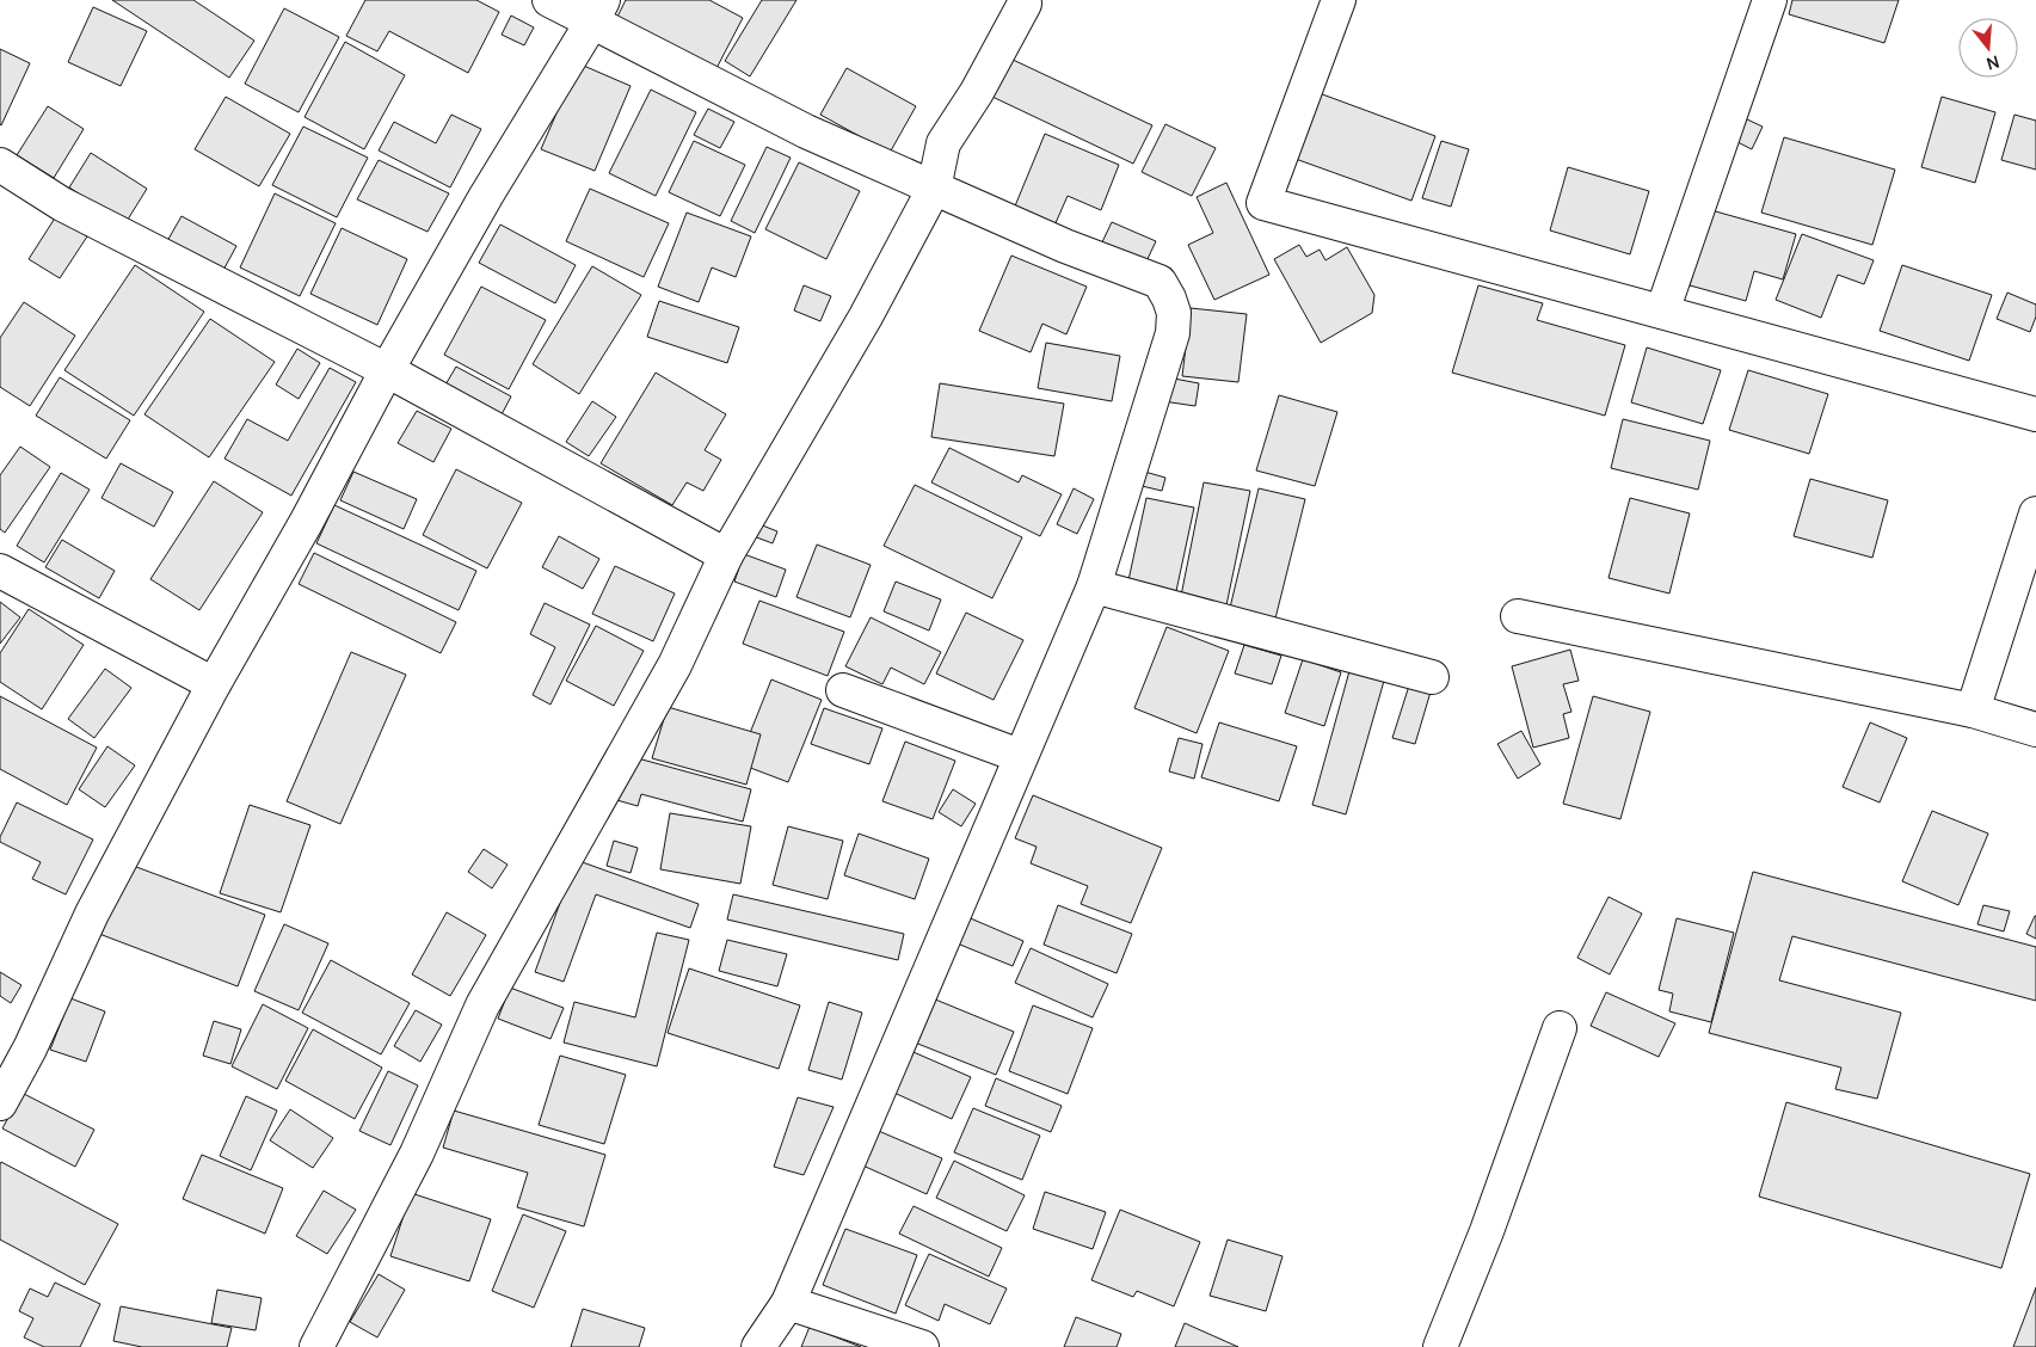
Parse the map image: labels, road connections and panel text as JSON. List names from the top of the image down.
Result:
{
  "north": "bottom"
}
